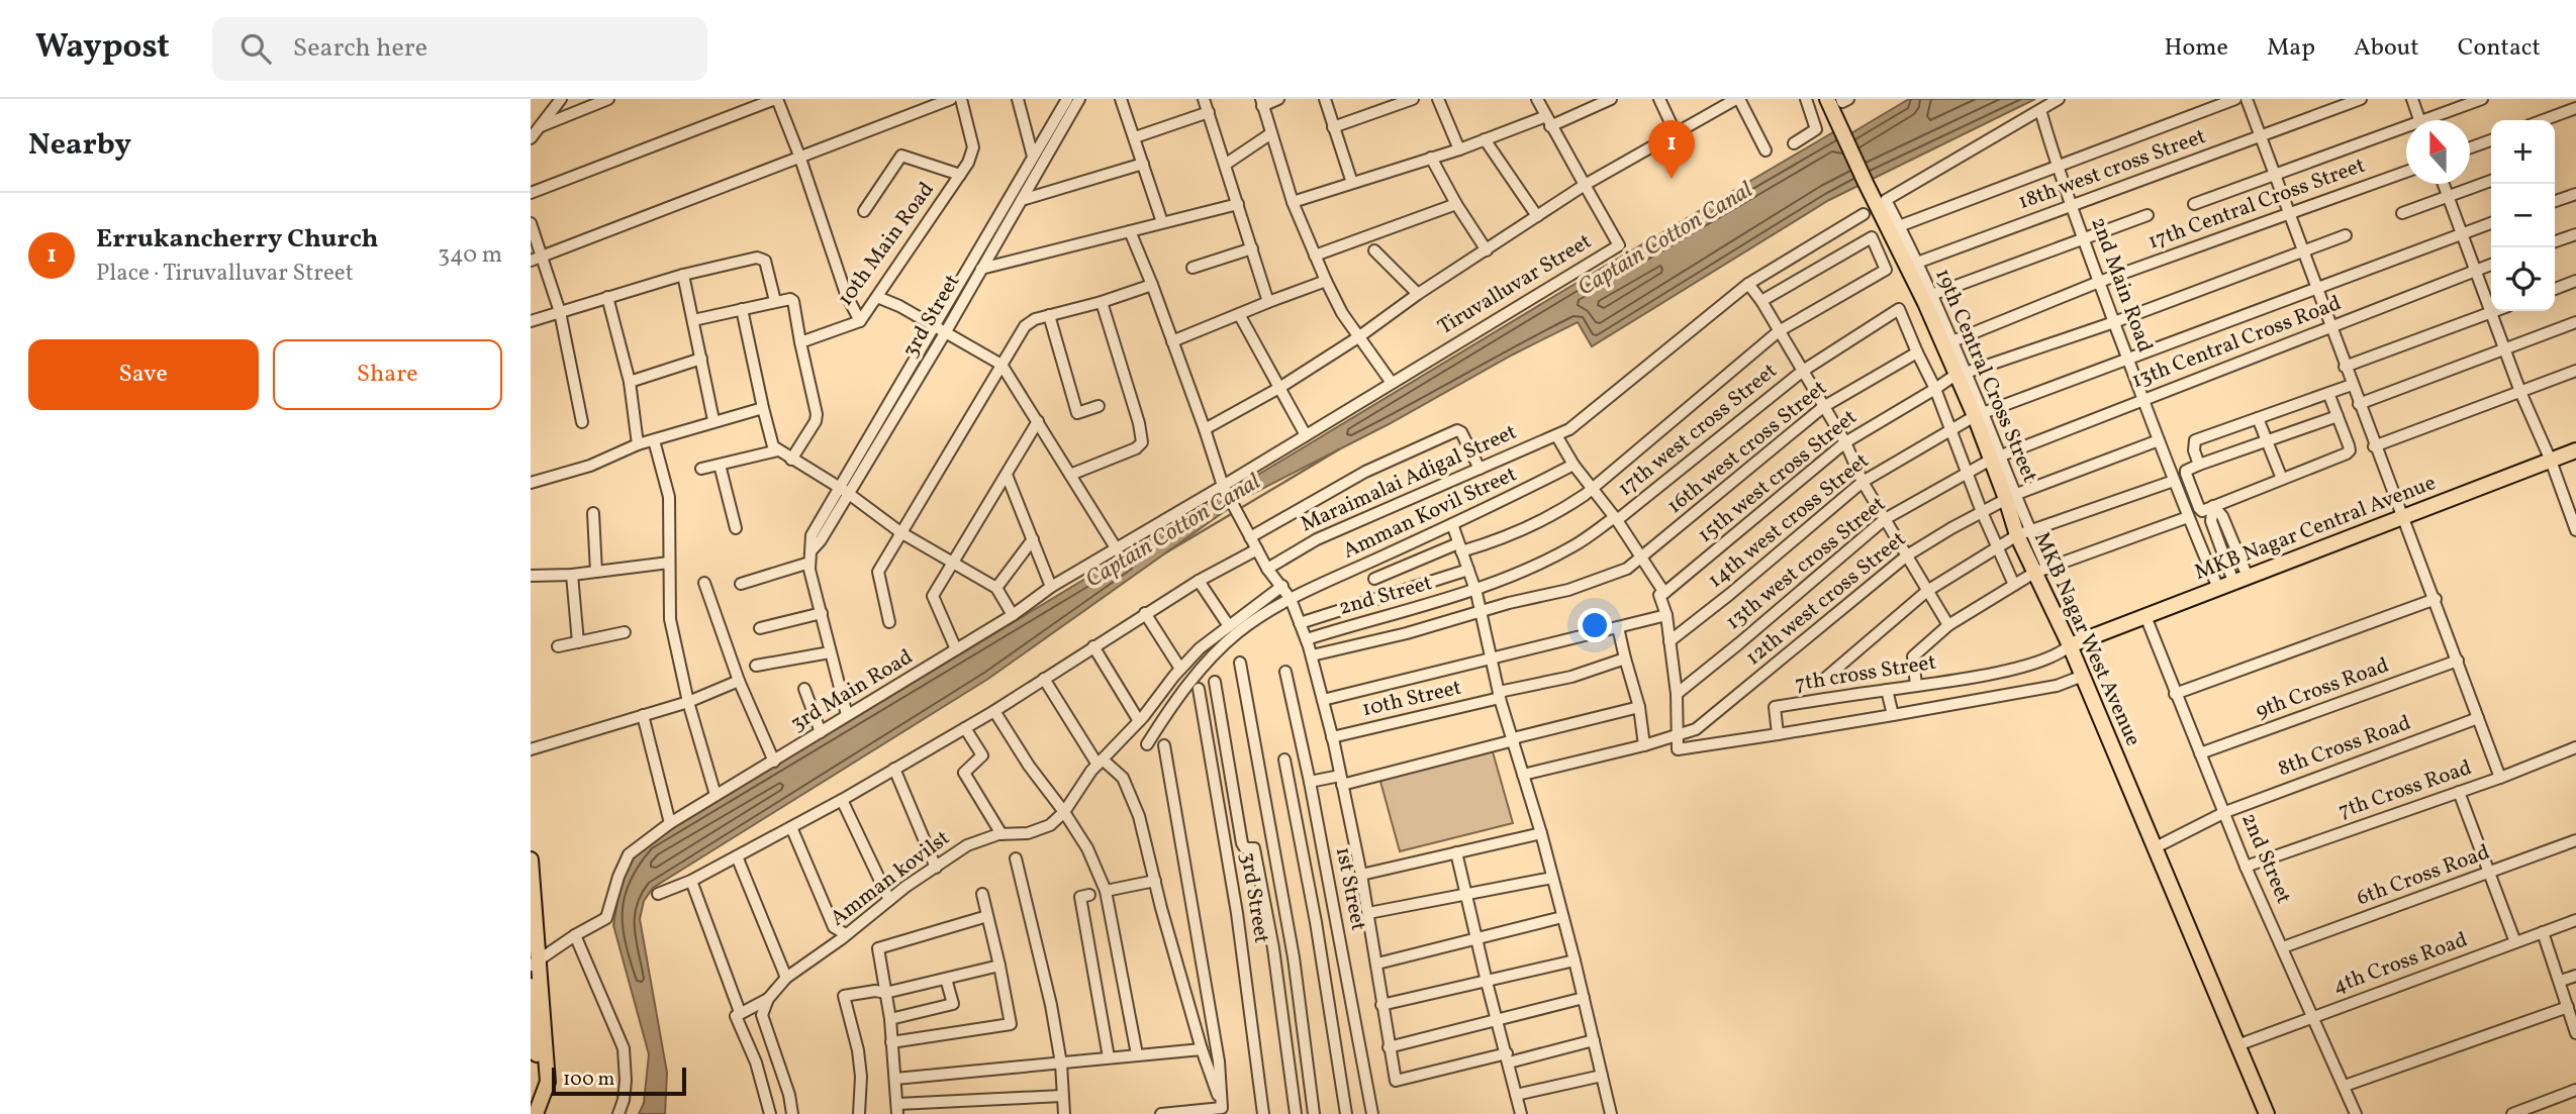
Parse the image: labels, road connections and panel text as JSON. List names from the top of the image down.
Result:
{
  "streets": {
    "main road": ["MKB Nagar Central Avenue", "MKB Nagar West Avenue"],
    "street": [
      "18th west cross Street",
      "17th Central Cross Street",
      "10th Main Road",
      "Tiruvalluvar Street",
      "2nd Main Road",
      "3rd Street",
      "13th Central Cross Road",
      "19th Central Cross Street",
      "17th west cross Street",
      "16th west cross Street",
      "15th west cross Street",
      "Maraimalai Adigal Street",
      "Amman Kovil Street",
      "14th west cross Street",
      "13th west cross Street",
      "2nd Street",
      "12th west cross Street",
      "7th cross Street",
      "9th Cross Road",
      "3rd Main Road",
      "10th Street",
      "8th Cross Road",
      "7th Cross Road",
      "6th Cross Road",
      "Amman kovilst",
      "1st Street",
      "4th Cross Road"
    ]
  },
  "crossings": [
    ["18th west cross Street", "2nd Main Road"],
    ["18th west cross Street", "19th Central Cross Street"],
    ["17th Central Cross Street", "2nd Main Road"],
    ["17th Central Cross Street", "19th Central Cross Street"],
    ["Tiruvalluvar Street", "3rd Main Road"],
    ["2nd Main Road", "13th Central Cross Road"],
    ["2nd Main Road", "19th Central Cross Street"],
    ["2nd Main Road", "15th west cross Street"],
    ["2nd Main Road", "14th west cross Street"],
    ["2nd Main Road", "MKB Nagar Central Avenue"],
    ["2nd Main Road", "12th west cross Street"],
    ["3rd Street", "3rd Main Road"],
    ["13th Central Cross Road", "13th west cross Street"],
    ["13th Central Cross Road", "MKB Nagar West Avenue"],
    ["19th Central Cross Street", "15th west cross Street"],
    ["19th Central Cross Street", "MKB Nagar West Avenue"],
    ["17th west cross Street", "16th west cross Street"],
    ["17th west cross Street", "2nd Street"],
    ["15th west cross Street", "MKB Nagar West Avenue"],
    ["14th west cross Street", "MKB Nagar West Avenue"],
    ["MKB Nagar Central Avenue", "2nd Street"],
    ["MKB Nagar Central Avenue", "MKB Nagar West Avenue"],
    ["MKB Nagar Central Avenue", "7th cross Street"],
    ["2nd Street", "9th Cross Road"],
    ["2nd Street", "8th Cross Road"],
    ["2nd Street", "7th Cross Road"],
    ["2nd Street", "6th Cross Road"],
    ["2nd Street", "4th Cross Road"],
    ["12th west cross Street", "MKB Nagar West Avenue"],
    ["MKB Nagar West Avenue", "7th cross Street"],
    ["MKB Nagar West Avenue", "8th Cross Road"],
    ["MKB Nagar West Avenue", "4th Cross Road"]
  ],
  "water": ["Captain Cotton Canal"],
  "scale_bar": "100 m",
  "north": "top",
  "page": {
    "header": "Waypost",
    "search": "Search here",
    "nav": [
      "Home",
      "Map",
      "About",
      "Contact"
    ],
    "heading": "Nearby",
    "map_buttons": ["+", "−"],
    "pins": "1",
    "list": [
      {
        "mark": "1",
        "name": "Errukancherry Church",
        "note": "Place · Tiruvalluvar Street",
        "value": "340 m"
      }
    ],
    "buttons": ["Save", "Share"],
    "scale": "100 m"
  }
}
